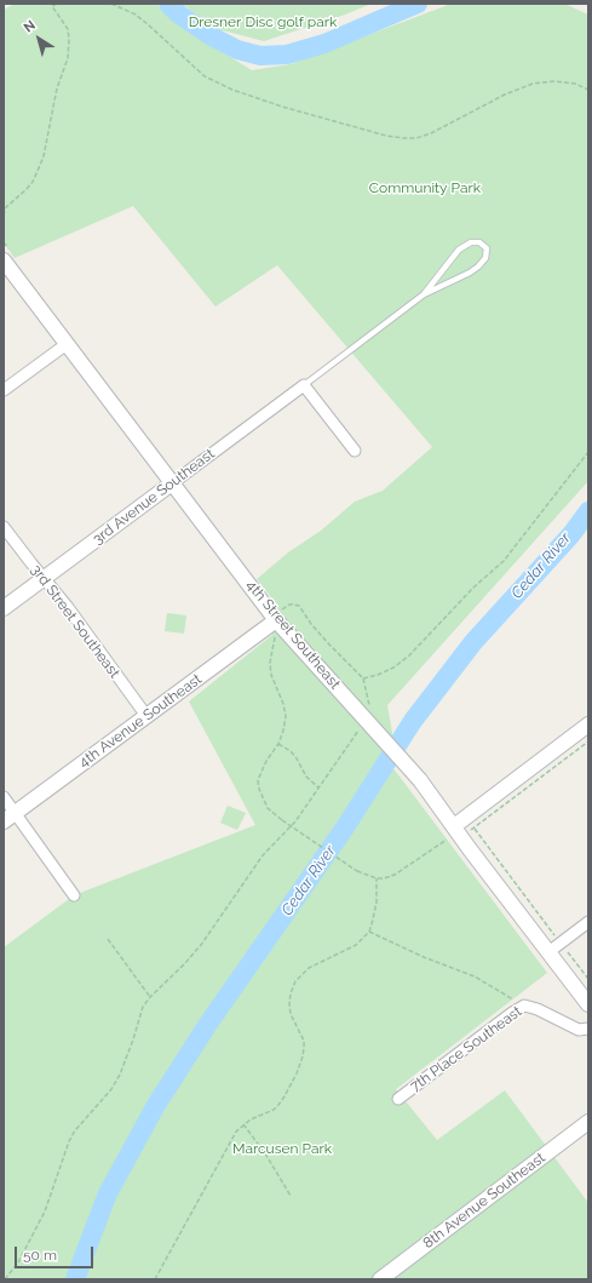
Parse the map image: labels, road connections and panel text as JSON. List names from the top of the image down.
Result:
{
  "streets": {
    "street": [
      "3rd Avenue Southeast",
      "3rd Street Southeast",
      "4th Street Southeast",
      "4th Avenue Southeast",
      "7th Place Southeast",
      "8th Avenue Southeast"
    ]
  },
  "crossings": [
    ["3rd Avenue Southeast", "3rd Street Southeast"],
    ["3rd Avenue Southeast", "4th Street Southeast"],
    ["3rd Street Southeast", "4th Avenue Southeast"],
    ["4th Street Southeast", "4th Avenue Southeast"]
  ],
  "water": ["Cedar River"],
  "parks": ["Dresner Disc golf park", "Community Park", "Marcusen Park"],
  "scale_bar": "50 m",
  "north": "top left"
}
